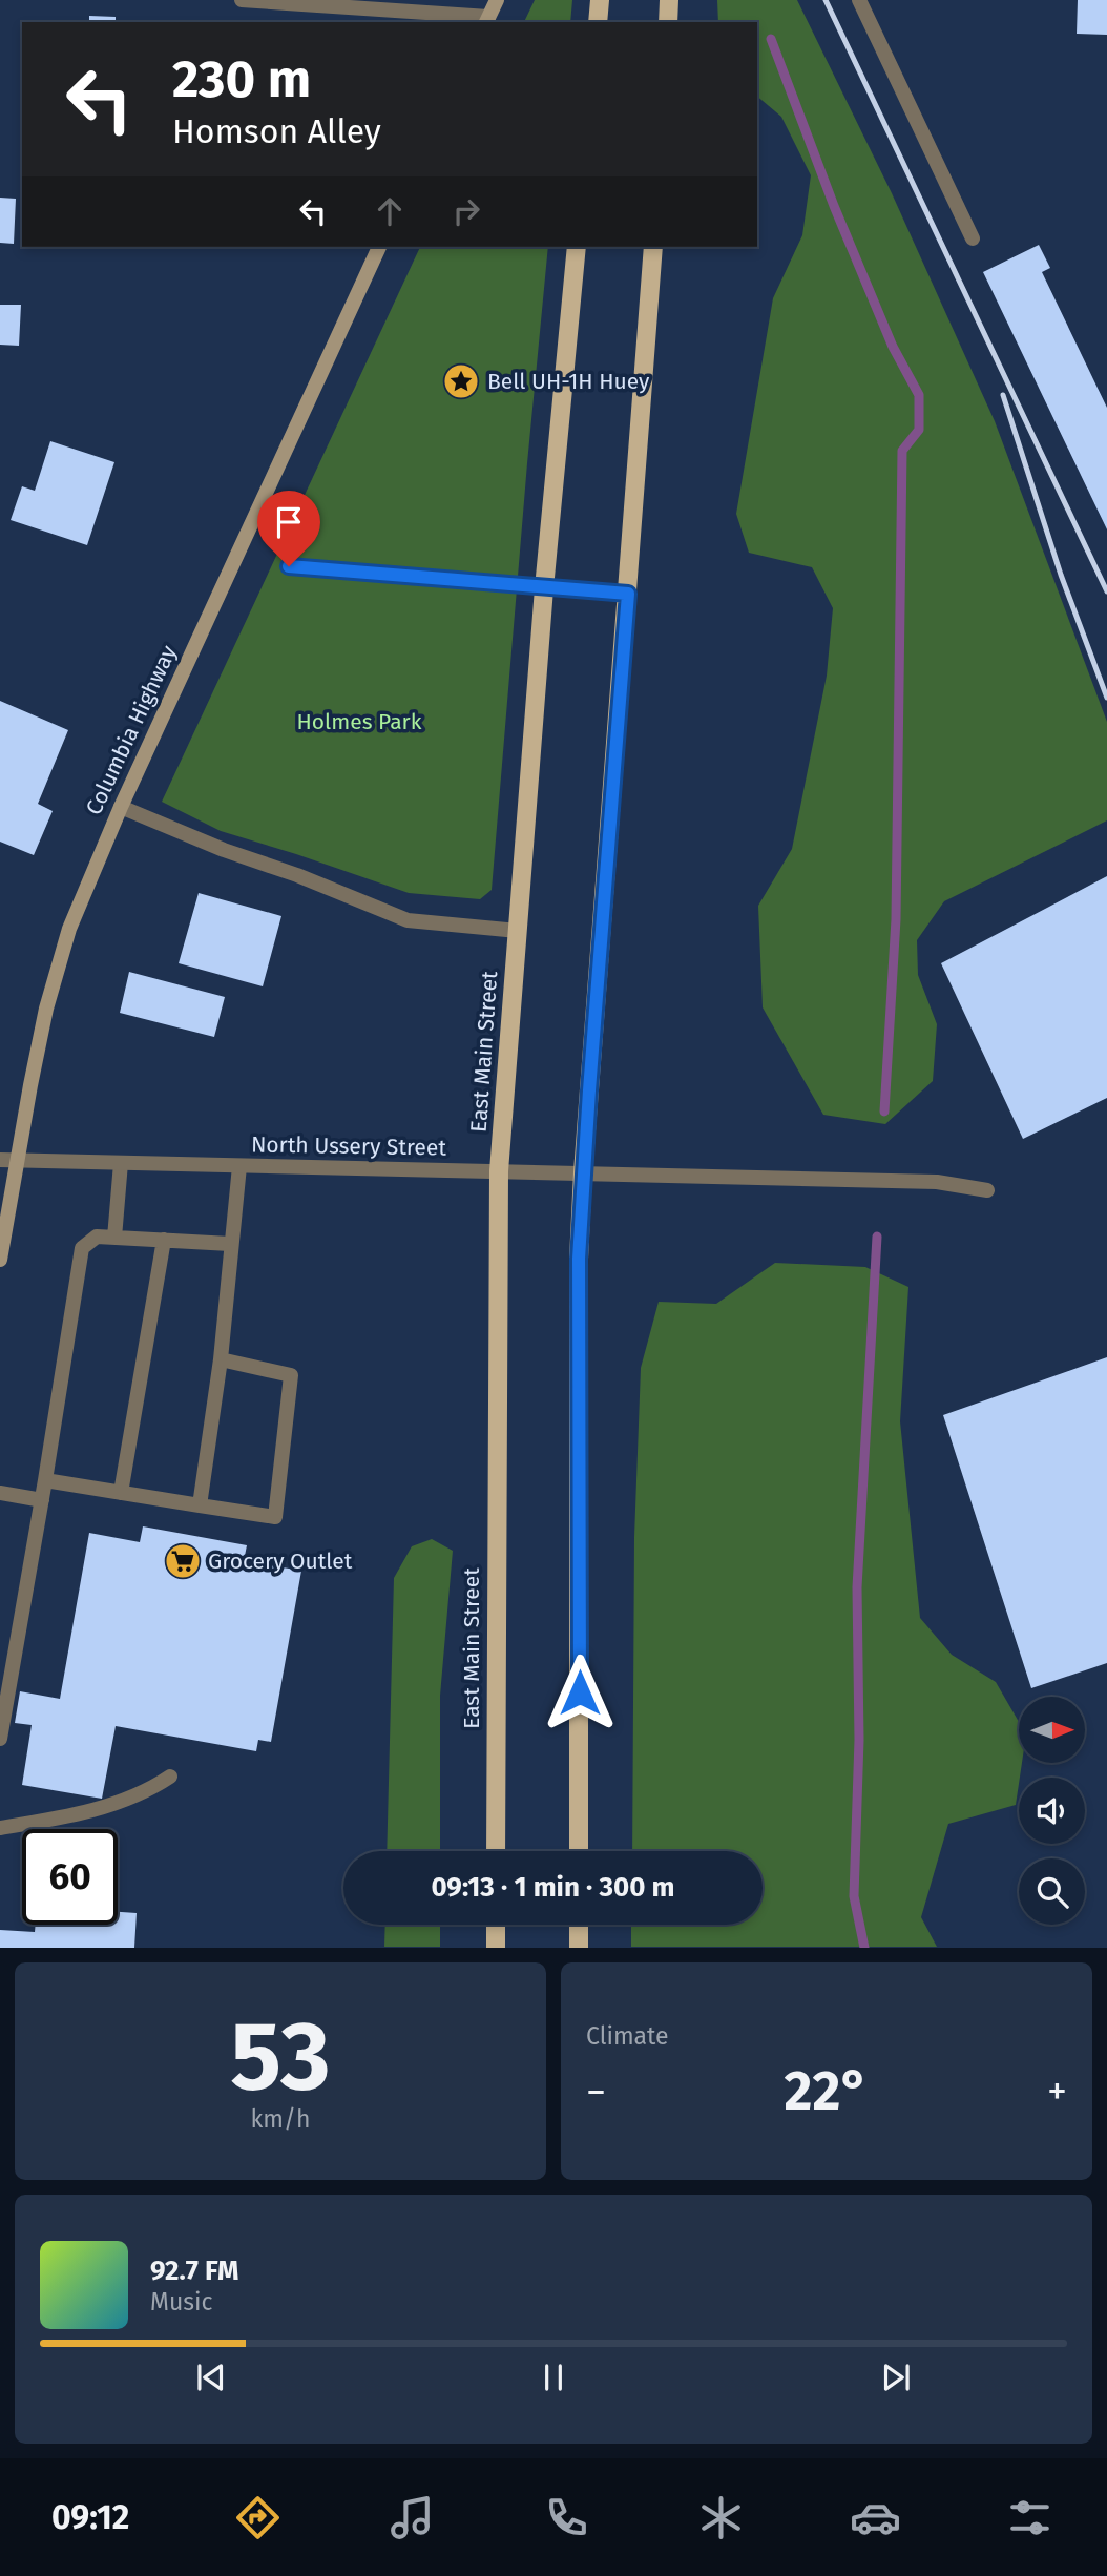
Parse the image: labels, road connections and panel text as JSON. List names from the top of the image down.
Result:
{
  "streets": {
    "main road": ["Columbia Highway", "East Main Street"],
    "street": ["North Ussery Street"]
  },
  "crossings": [
    ["Columbia Highway", "North Ussery Street"],
    ["East Main Street", "North Ussery Street"]
  ],
  "parks": ["Holmes Park"],
  "places": {
    "place": ["Bell UH-1H Huey"],
    "supermarket": ["Grocery Outlet"]
  },
  "north": "right",
  "page": {
    "turn": ["230 m", "Homson Alley"],
    "limit": "60",
    "trip": "09:13 · 1 min · 300 m",
    "tile": [
      ["53", "km/h"],
      "Climate"
    ],
    "heat": ["−", "22°", "+"],
    "song": ["92.7 FM", "Music"],
    "tabs": "09:12"
  }
}
